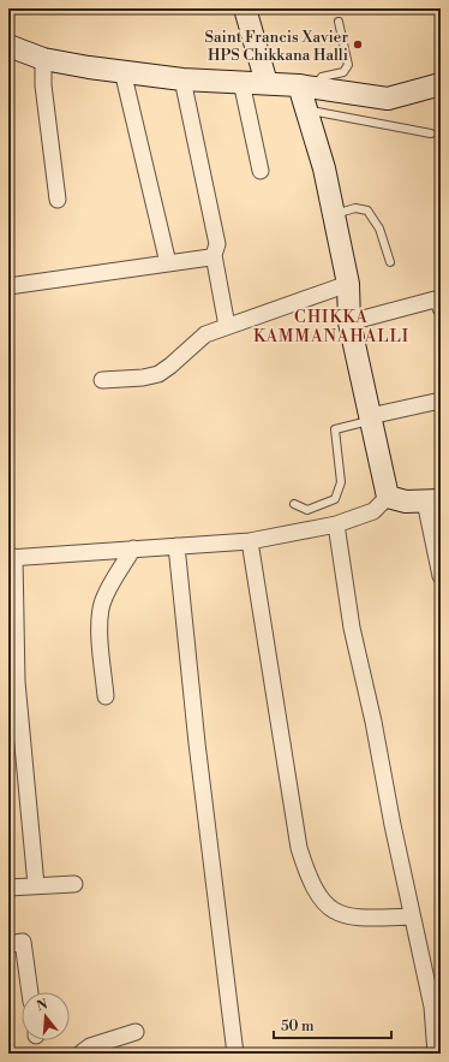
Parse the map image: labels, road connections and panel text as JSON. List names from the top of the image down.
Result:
{
  "districts": ["CHIKKA KAMMANAHALLI"],
  "places": ["Saint Francis Xavier HPS Chikkana Halli"],
  "scale_bar": "50 m",
  "north": "top"
}
